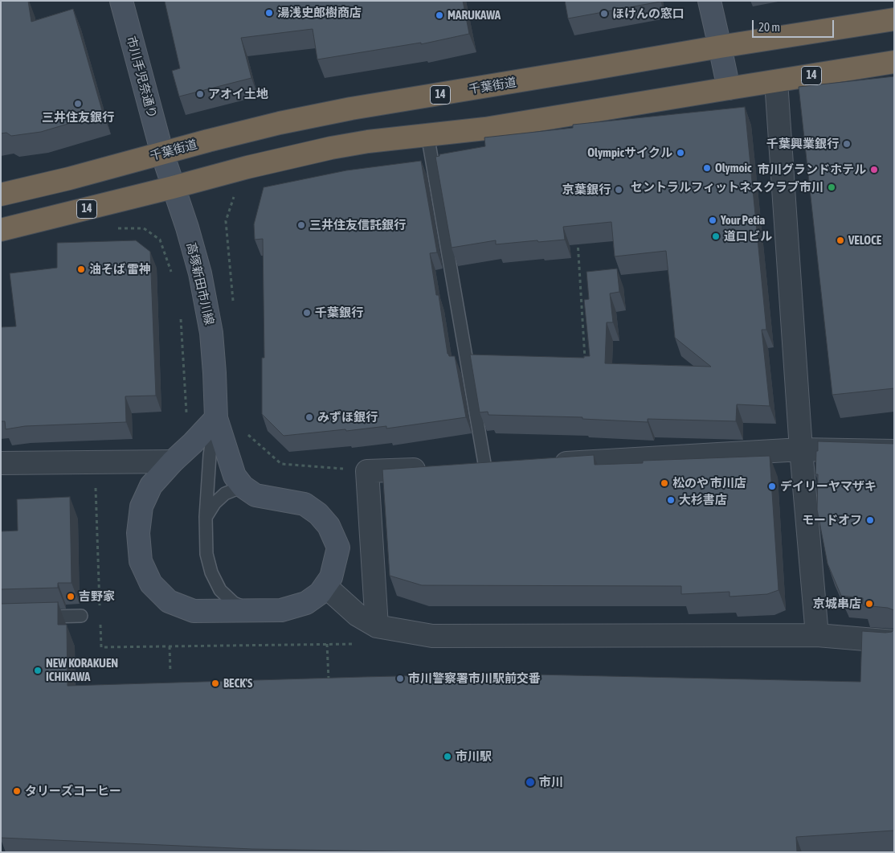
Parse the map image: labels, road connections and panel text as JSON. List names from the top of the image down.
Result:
{
  "streets": {
    "highway": ["14", "千葉街道"],
    "street": ["市川手児奈通り", "高塚新田市川線"]
  },
  "crossings": [
    ["14", "高塚新田市川線"],
    ["市川手児奈通り", "千葉街道"],
    ["市川手児奈通り", "高塚新田市川線"],
    ["千葉街道", "高塚新田市川線"]
  ],
  "places": [
    "湯浅史郎樹商店",
    "ほけんの窓口",
    "MARUKAWA",
    "アオイ土地",
    "三井住友銀行",
    "千葉興業銀行",
    "Olympicサイクル",
    "Olymoic",
    "市川グランドホテル",
    "セントラルフィットネスクラブ市川",
    "京葉銀行",
    "Your Petia",
    "三井住友信託銀行",
    "道口ビル",
    "VELOCE",
    "油そば 雷神",
    "千葉銀行",
    "みずほ銀行",
    "松のや 市川店",
    "デイリーヤマザキ",
    "大杉書店",
    "モードオフ",
    "吉野家",
    "京城串店",
    "NEW KORAKUEN ICHIKAWA",
    "市川警察署市川駅前交番",
    "BECK'S",
    "市川駅",
    "市川",
    "タリーズコーヒー"
  ],
  "scale_bar": "20 m"
}
